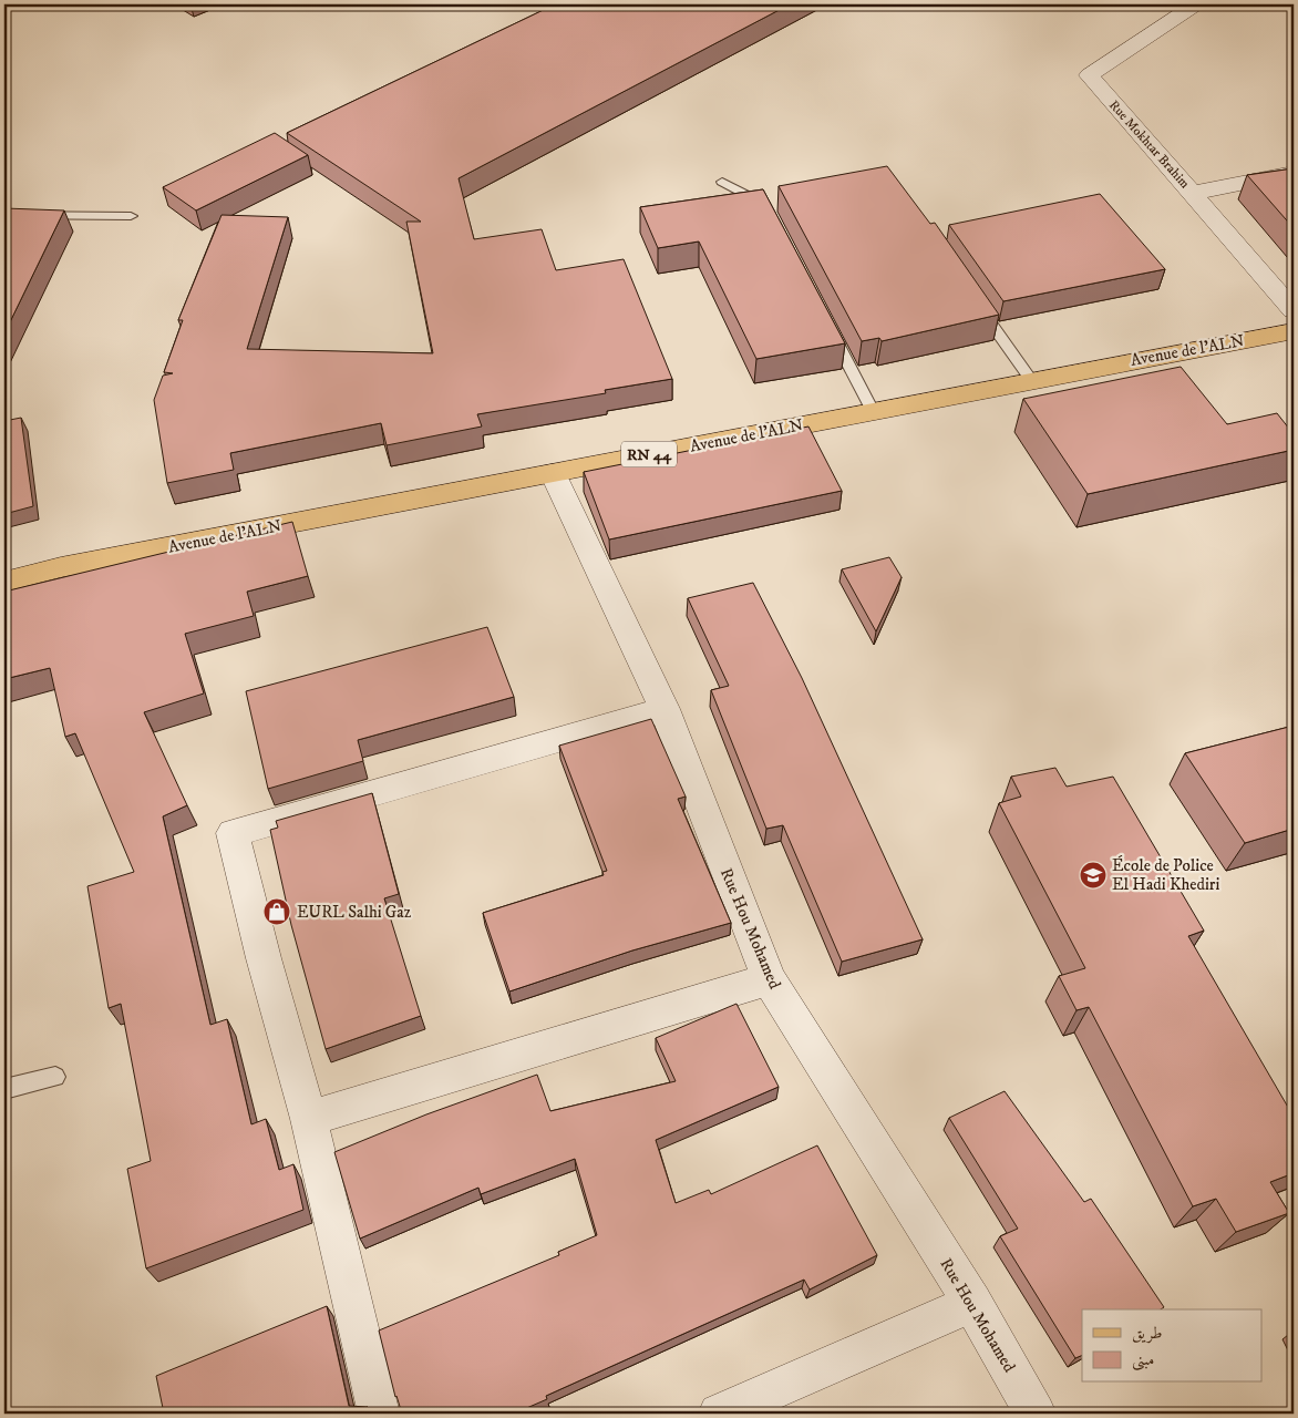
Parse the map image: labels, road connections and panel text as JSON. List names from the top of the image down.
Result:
{
  "streets": {
    "main road": ["Avenue de l'ALN", "RN 44"],
    "street": ["Rue Mokhtar Brahim", "Rue Hou Mohamed"]
  },
  "crossings": [
    ["Avenue de l'ALN", "Rue Hou Mohamed"]
  ],
  "places": {
    "school or university": ["École de Police El Hadi Khediri"],
    "shop": ["EURL Salhi Gaz"]
  },
  "legend": ["طريق", "مبنى"]
}
